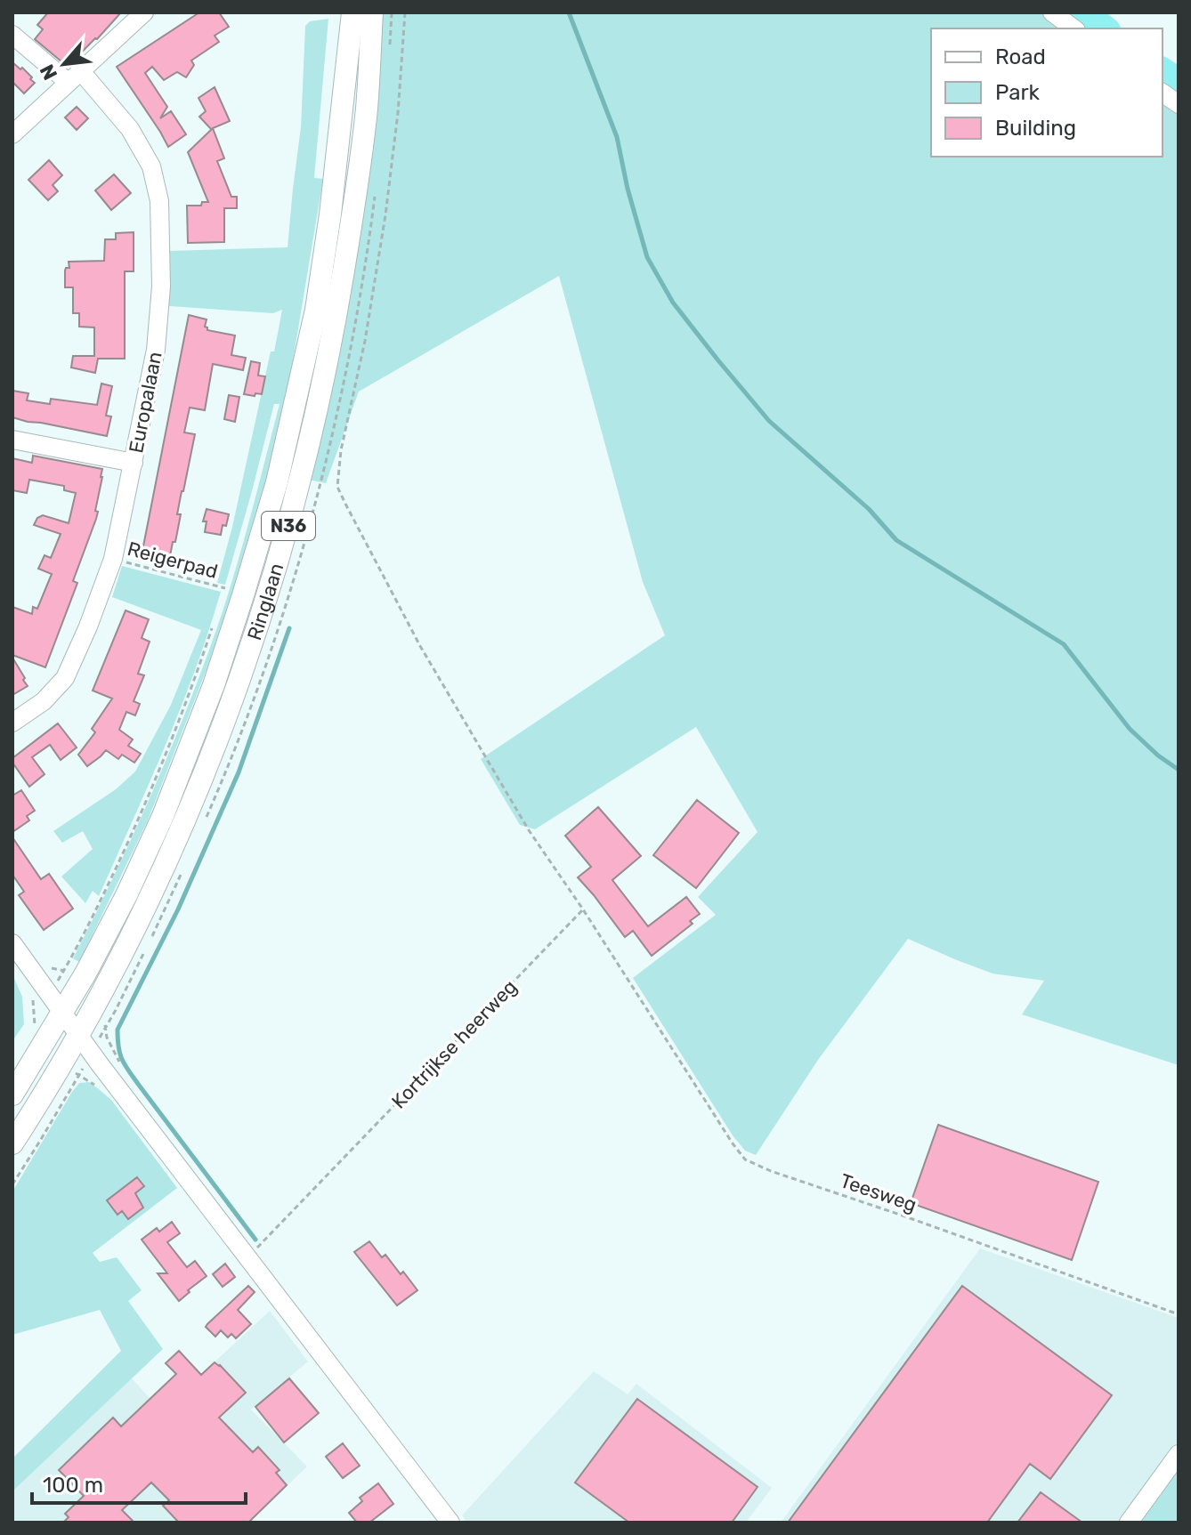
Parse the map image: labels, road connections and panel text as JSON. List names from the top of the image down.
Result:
{
  "streets": {
    "main road": ["N36", "Ringlaan"],
    "street": ["Europalaan"],
    "path": ["Reigerpad", "Kortrijkse heerweg", "Teesweg"]
  },
  "crossings": [
    ["Europalaan", "Reigerpad"],
    ["Kortrijkse heerweg", "Teesweg"]
  ],
  "legend": ["Road", "Park", "Building"],
  "scale_bar": "100 m",
  "north": "bottom left"
}
